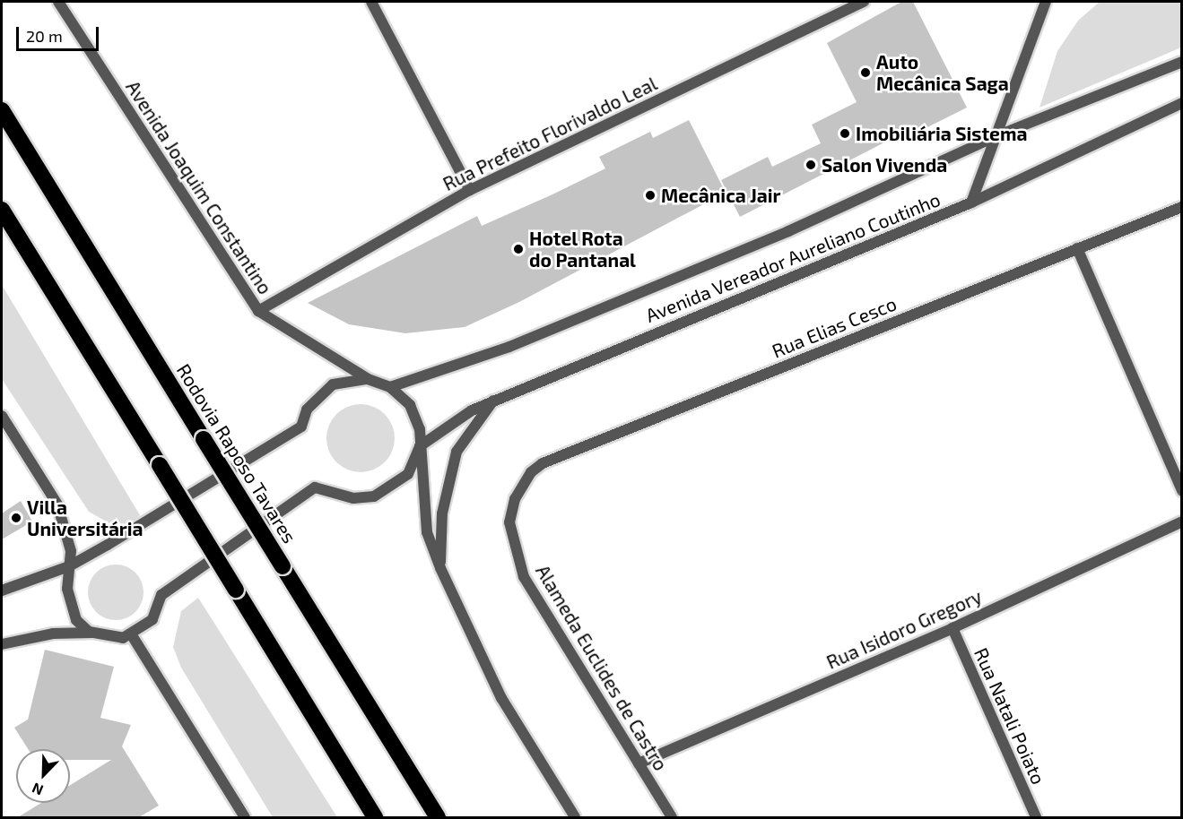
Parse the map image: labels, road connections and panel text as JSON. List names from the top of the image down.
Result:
{
  "streets": {
    "highway": ["Rodovia Raposo Tavares"],
    "street": [
      "Rua Prefeito Florivaldo Leal",
      "Avenida Joaquim Constantino",
      "Avenida Vereador Aureliano Coutinho",
      "Rua Elias Cesco",
      "Rua Isidoro Gregory",
      "Alameda Euclides de Castro",
      "Rua Natali Poiato"
    ]
  },
  "crossings": [
    ["Rua Prefeito Florivaldo Leal", "Avenida Joaquim Constantino"],
    ["Avenida Joaquim Constantino", "Avenida Vereador Aureliano Coutinho"],
    ["Rua Elias Cesco", "Alameda Euclides de Castro"],
    ["Rua Isidoro Gregory", "Alameda Euclides de Castro"],
    ["Rua Isidoro Gregory", "Rua Natali Poiato"]
  ],
  "places": [
    "Auto Mecânica Saga",
    "Imobiliária Sistema",
    "Salon Vivenda",
    "Mecânica Jair",
    "Hotel Rota do Pantanal",
    "Villa Universitária"
  ],
  "scale_bar": "20 m",
  "north": "bottom left"
}
